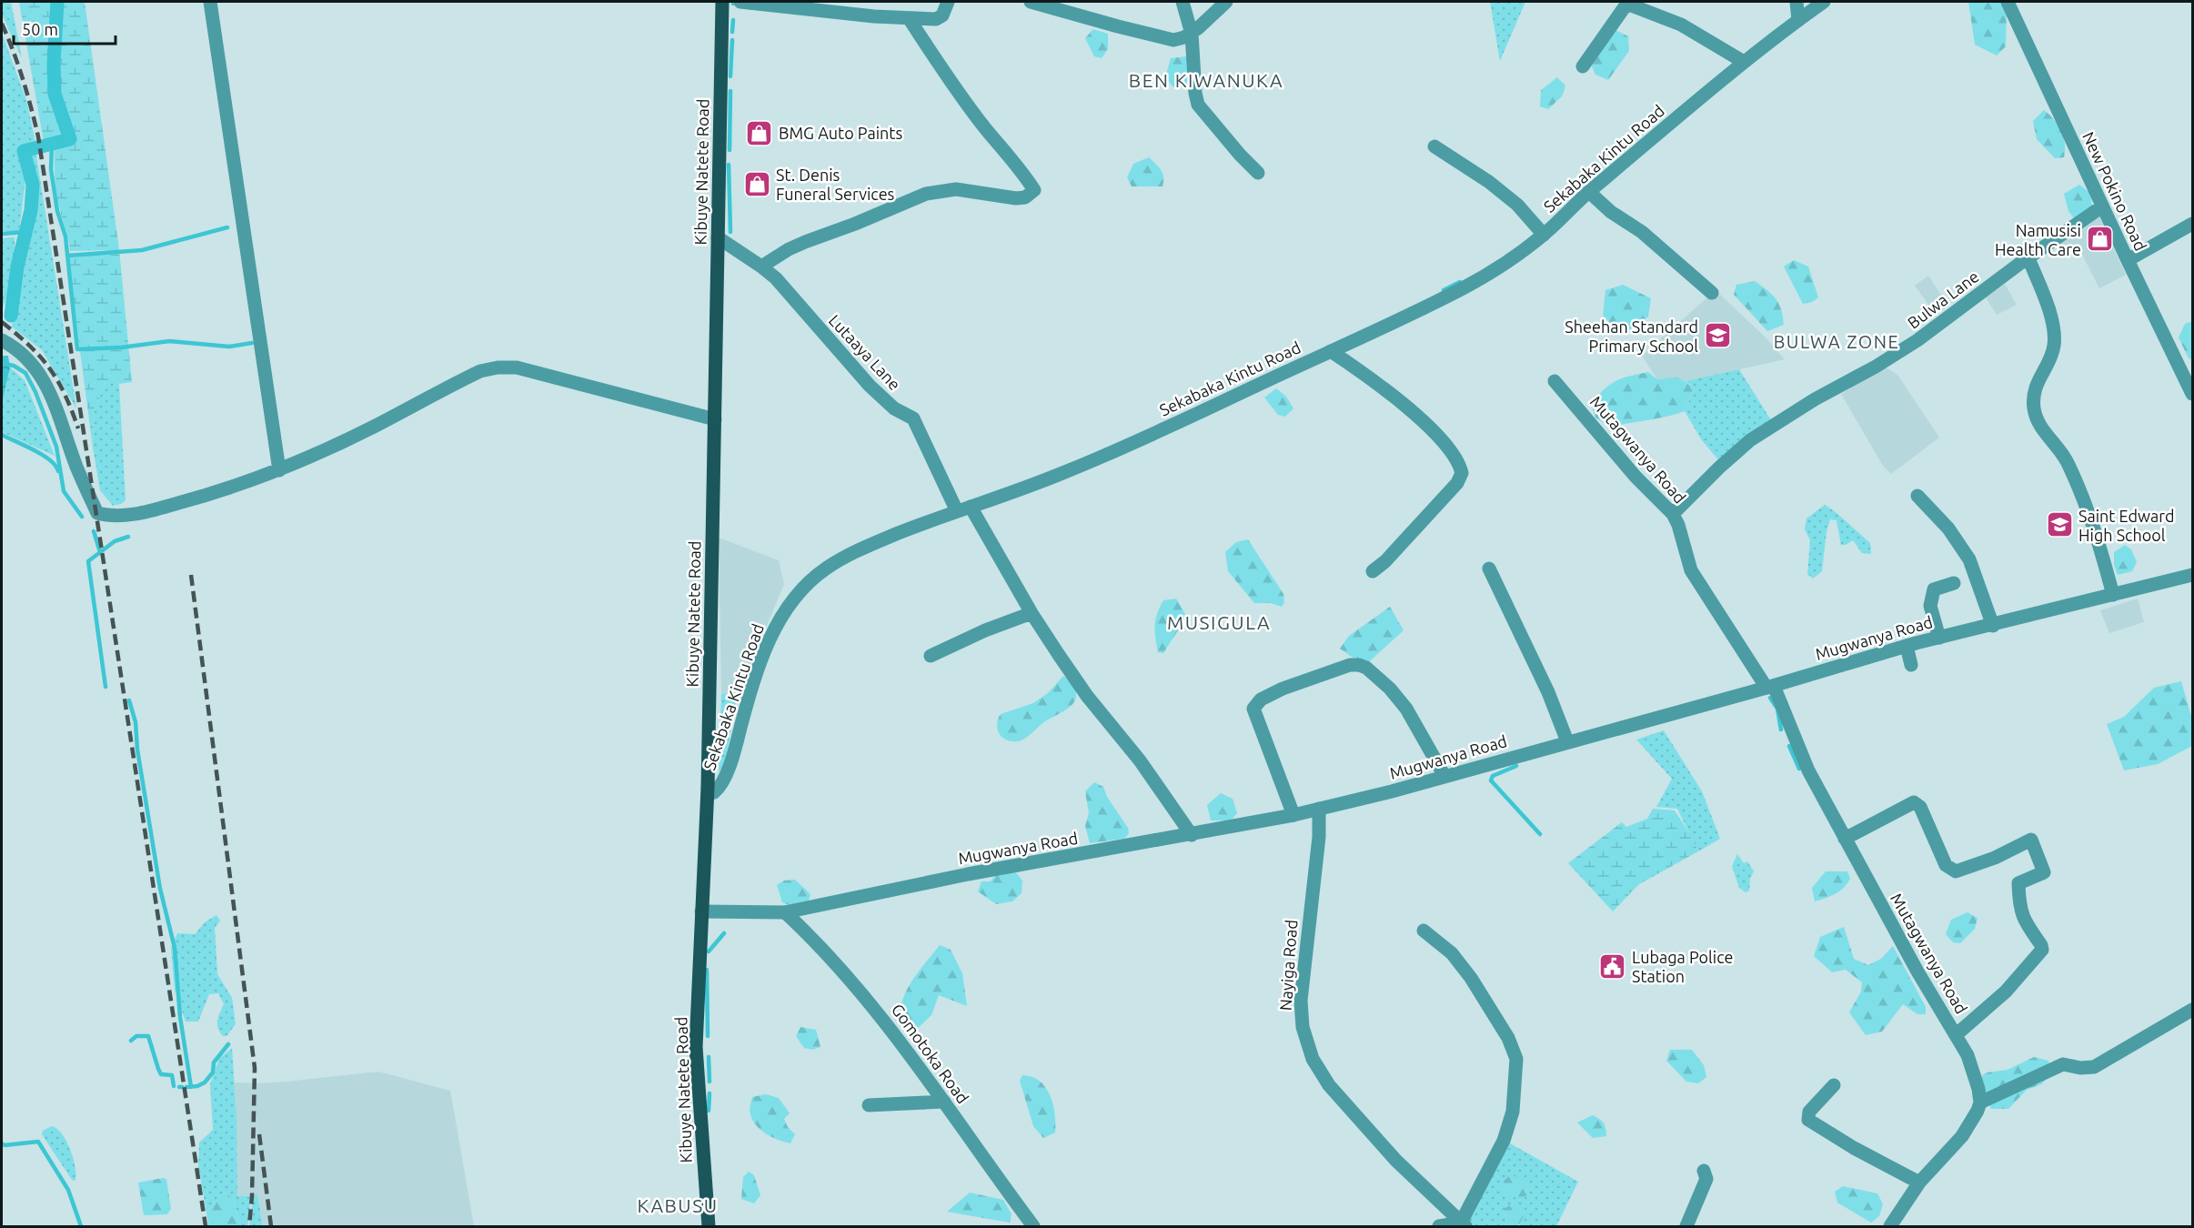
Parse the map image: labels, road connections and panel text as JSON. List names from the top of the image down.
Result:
{
  "streets": {
    "main road": ["Kibuye Natete Road"],
    "street": [
      "Sekabaka Kintu Road",
      "New Pokino Road",
      "Bulwa Lane",
      "Lutaaya Lane",
      "Mutagwanya Road",
      "Mugwanya Road",
      "Nayiga Road",
      "Gomotoka Road"
    ]
  },
  "crossings": [
    ["Sekabaka Kintu Road", "Kibuye Natete Road"],
    ["Sekabaka Kintu Road", "Lutaaya Lane"],
    ["Kibuye Natete Road", "Lutaaya Lane"],
    ["Kibuye Natete Road", "Mugwanya Road"],
    ["New Pokino Road", "Bulwa Lane"],
    ["Bulwa Lane", "Mutagwanya Road"],
    ["Mutagwanya Road", "Mugwanya Road"],
    ["Mugwanya Road", "Nayiga Road"],
    ["Mugwanya Road", "Gomotoka Road"]
  ],
  "districts": [
    "BEN KIWANUKA",
    "BULWA ZONE",
    "MUSIGULA",
    "KABUSU"
  ],
  "places": {
    "shop": ["BMG Auto Paints", "St. Denis Funeral Services", "Namusisi Health Care"],
    "school or university": ["Sheehan Standard Primary School", "Saint Edward High School"],
    "public building": ["Lubaga Police Station"]
  },
  "scale_bar": "50 m"
}
